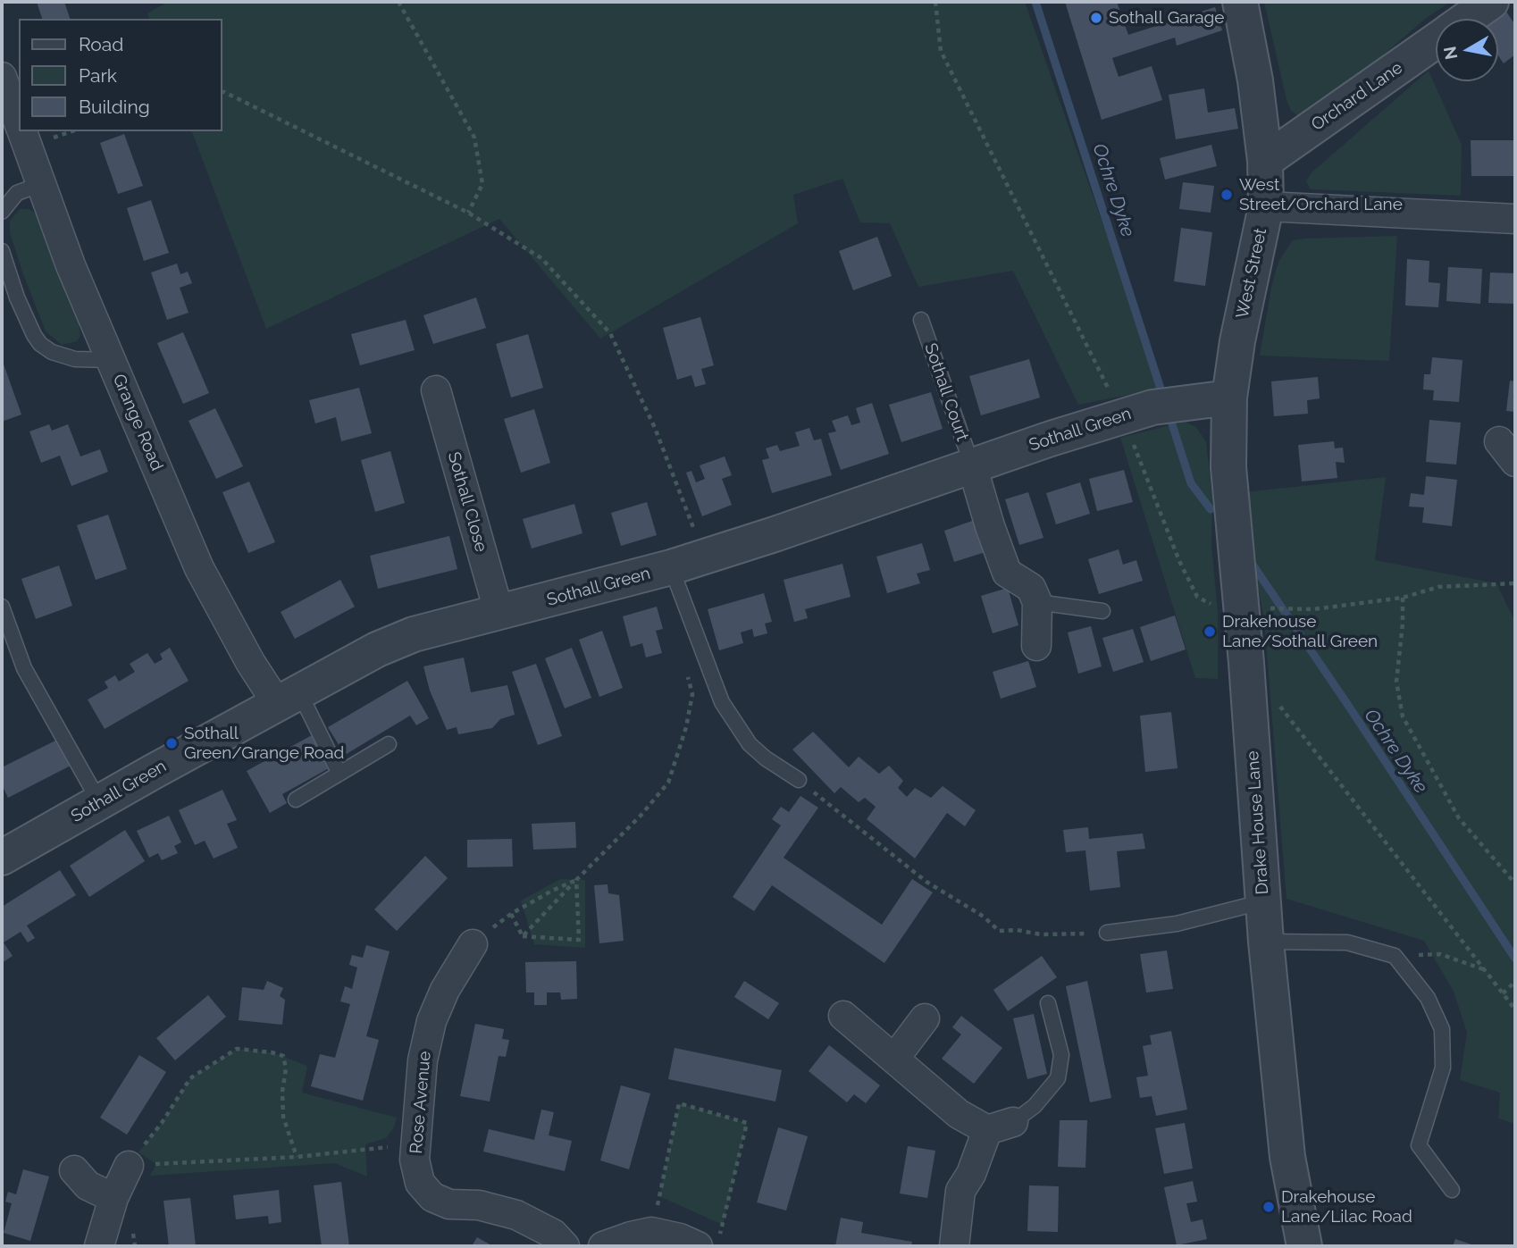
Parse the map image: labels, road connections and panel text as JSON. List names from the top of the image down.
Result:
{
  "streets": {
    "street": [
      "Orchard Lane",
      "West Street",
      "Grange Road",
      "Sothall Green",
      "Sothall Close",
      "Drake House Lane",
      "Rose Avenue"
    ],
    "lane": ["Sothall Court"]
  },
  "crossings": [
    ["Orchard Lane", "West Street"],
    ["West Street", "Sothall Green"],
    ["West Street", "Drake House Lane"],
    ["Sothall Court", "Sothall Green"],
    ["Grange Road", "Sothall Green"],
    ["Sothall Green", "Sothall Close"],
    ["Sothall Green", "Drake House Lane"]
  ],
  "water": ["Ochre Dyke"],
  "places": [
    "Sothall Garage",
    "West Street/Orchard Lane",
    "Drakehouse Lane/Sothall Green",
    "Sothall Green/Grange Road",
    "Drakehouse Lane/Lilac Road"
  ],
  "legend": ["Road", "Park", "Building"],
  "north": "left"
}
